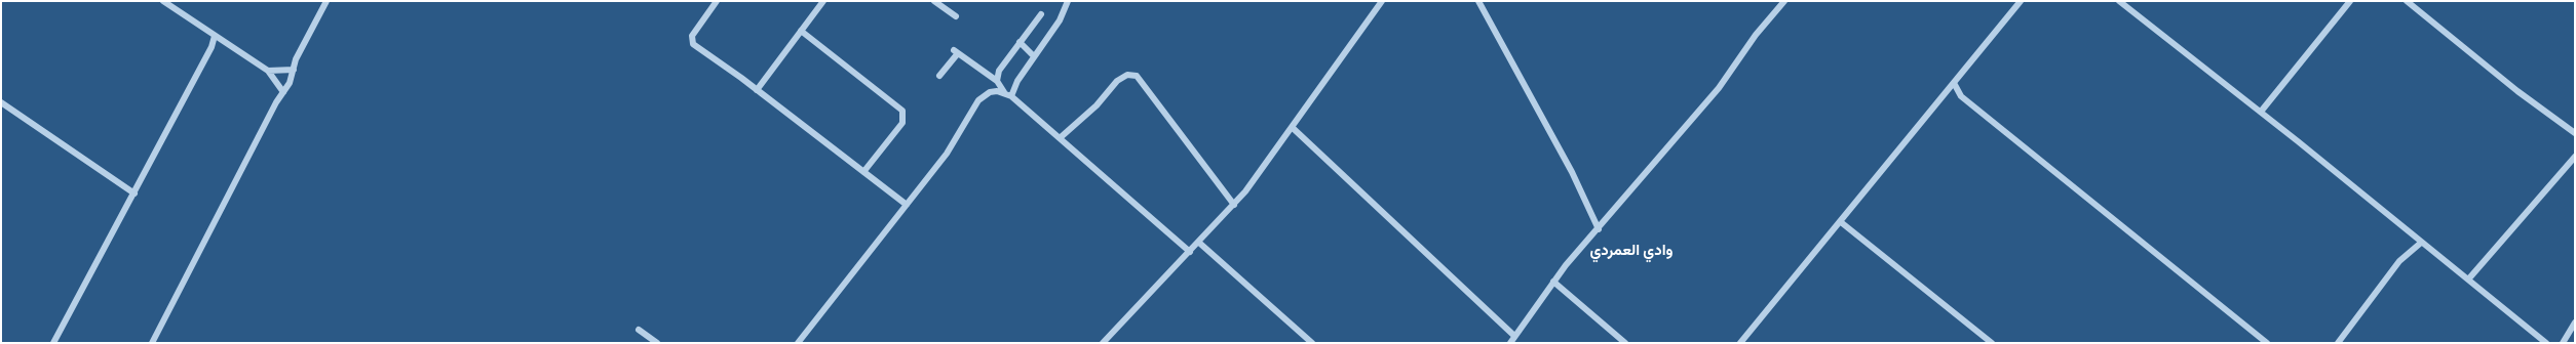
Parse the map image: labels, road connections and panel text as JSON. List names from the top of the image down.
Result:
{
  "districts": ["وادي العمردي"]
}
